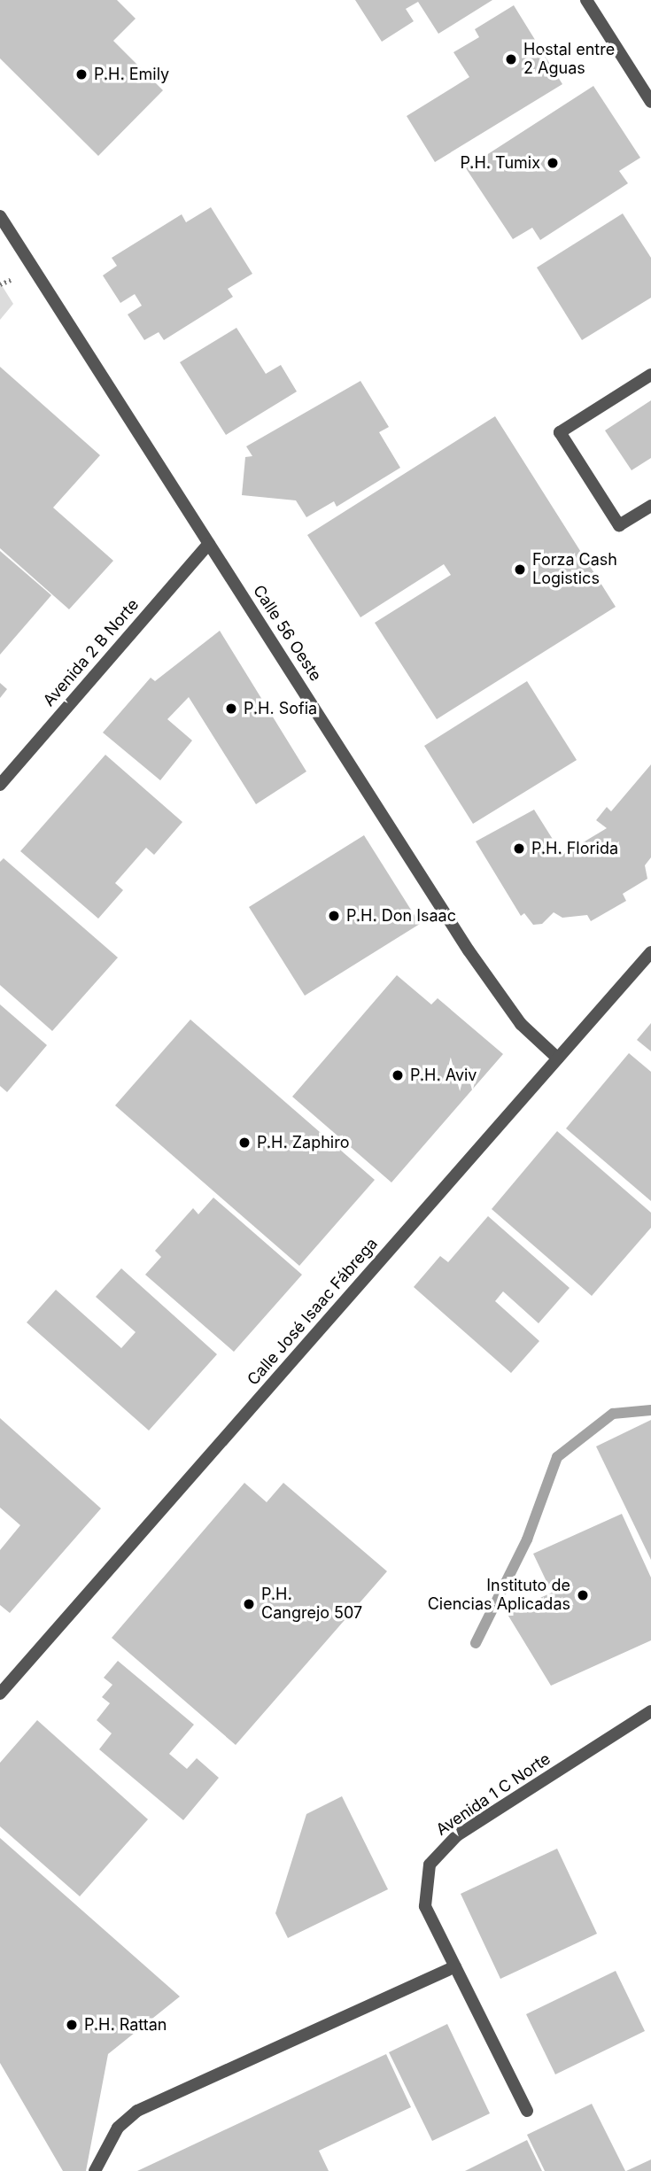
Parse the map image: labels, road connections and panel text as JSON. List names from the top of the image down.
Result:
{
  "streets": {
    "street": [
      "Calle 56 Oeste",
      "Avenida 2 B Norte",
      "Calle José Isaac Fábrega",
      "Avenida 1 C Norte"
    ]
  },
  "crossings": [
    ["Calle 56 Oeste", "Avenida 2 B Norte"],
    ["Calle 56 Oeste", "Calle José Isaac Fábrega"]
  ],
  "places": [
    "Hostal entre 2 Aguas",
    "P.H. Emily",
    "P.H. Tumix",
    "Forza Cash Logistics",
    "P.H. Sofia",
    "P.H. Florida",
    "P.H. Don Isaac",
    "P.H. Aviv",
    "P.H. Zaphiro",
    "Instituto de Ciencias Aplicadas",
    "P.H. Cangrejo 507",
    "P.H. Rattan"
  ]
}
